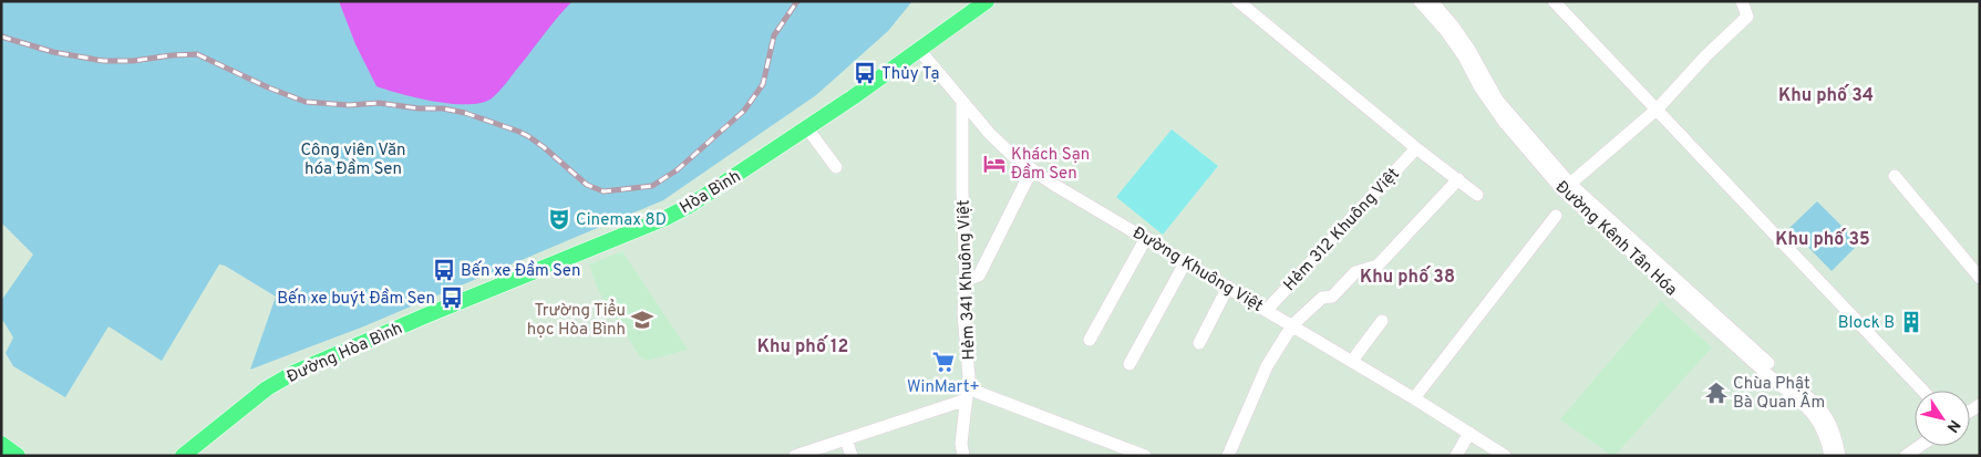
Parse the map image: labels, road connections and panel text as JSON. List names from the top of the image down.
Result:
{
  "streets": {
    "main road": ["Hòa Bình", "Đường Hòa Bình"],
    "street": [
      "Hẻm 312 Khuông Việt",
      "Đường Kênh Tân Hóa",
      "Đường Khuông Việt",
      "Hẻm 341 Khuông Việt"
    ]
  },
  "crossings": [
    ["Hòa Bình", "Đường Khuông Việt"],
    ["Hòa Bình", "Đường Hòa Bình"],
    ["Hẻm 312 Khuông Việt", "Đường Khuông Việt"],
    ["Đường Khuông Việt", "Hẻm 341 Khuông Việt"]
  ],
  "districts": [
    "Khu phố 34",
    "Khu phố 35",
    "Khu phố 38",
    "Khu phố 12"
  ],
  "parks": ["Công viên Văn hóa Đầm Sen"],
  "places": {
    "bus stop": ["Thủy Tạ", "Bến xe Đầm Sen", "Bến xe buýt Đầm Sen"],
    "hotel": ["Khách Sạn Đầm Sen"],
    "theatre": ["Cinemax 8D"],
    "school or university": ["Trường Tiểu học Hòa Bình"],
    "building": ["Block B"],
    "supermarket": ["WinMart+"],
    "temple": ["Chùa Phật Bà Quan Âm"]
  },
  "north": "bottom right"
}
